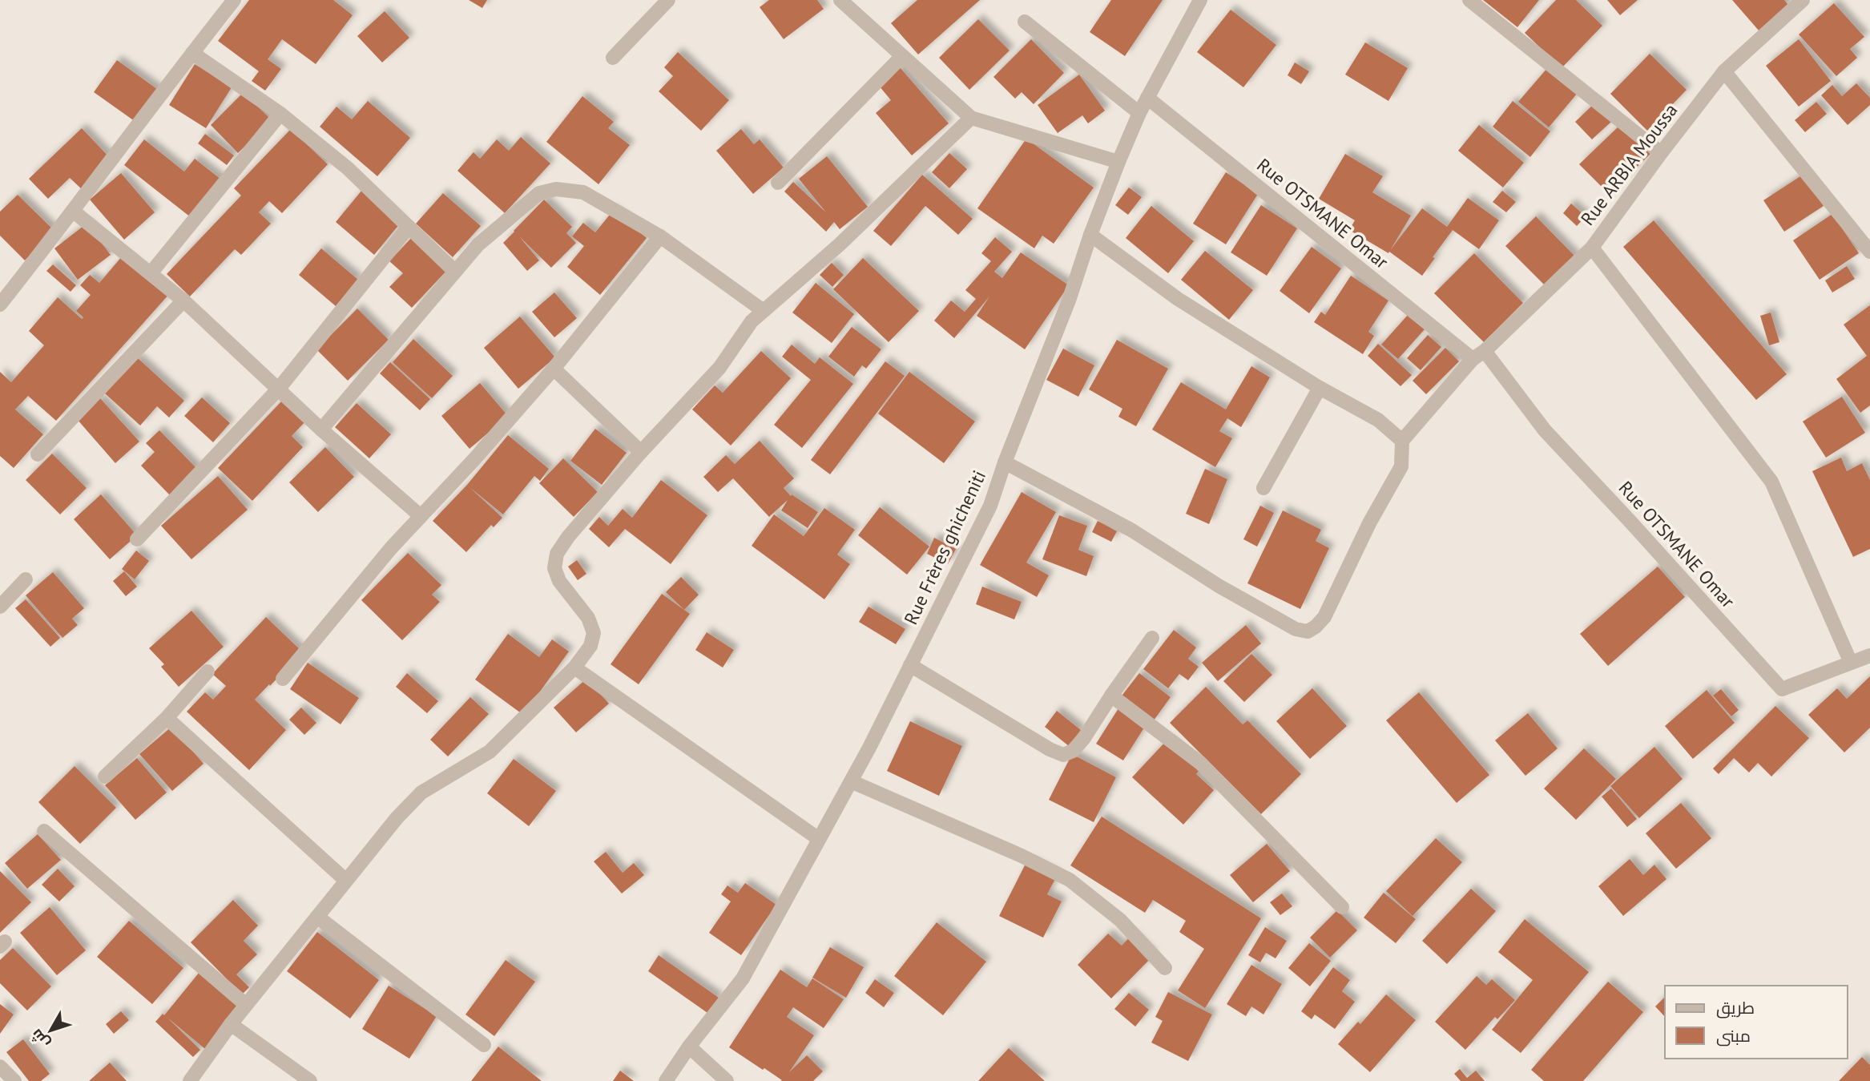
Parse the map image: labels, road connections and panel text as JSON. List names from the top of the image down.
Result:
{
  "streets": {
    "street": ["Rue ARBIA Moussa", "Rue OTSMANE Omar", "Rue Frères ghicheniti"]
  },
  "crossings": [
    ["Rue ARBIA Moussa", "Rue OTSMANE Omar"],
    ["Rue OTSMANE Omar", "Rue Frères ghicheniti"]
  ],
  "legend": ["طريق", "مبنى"],
  "north": "bottom left"
}
